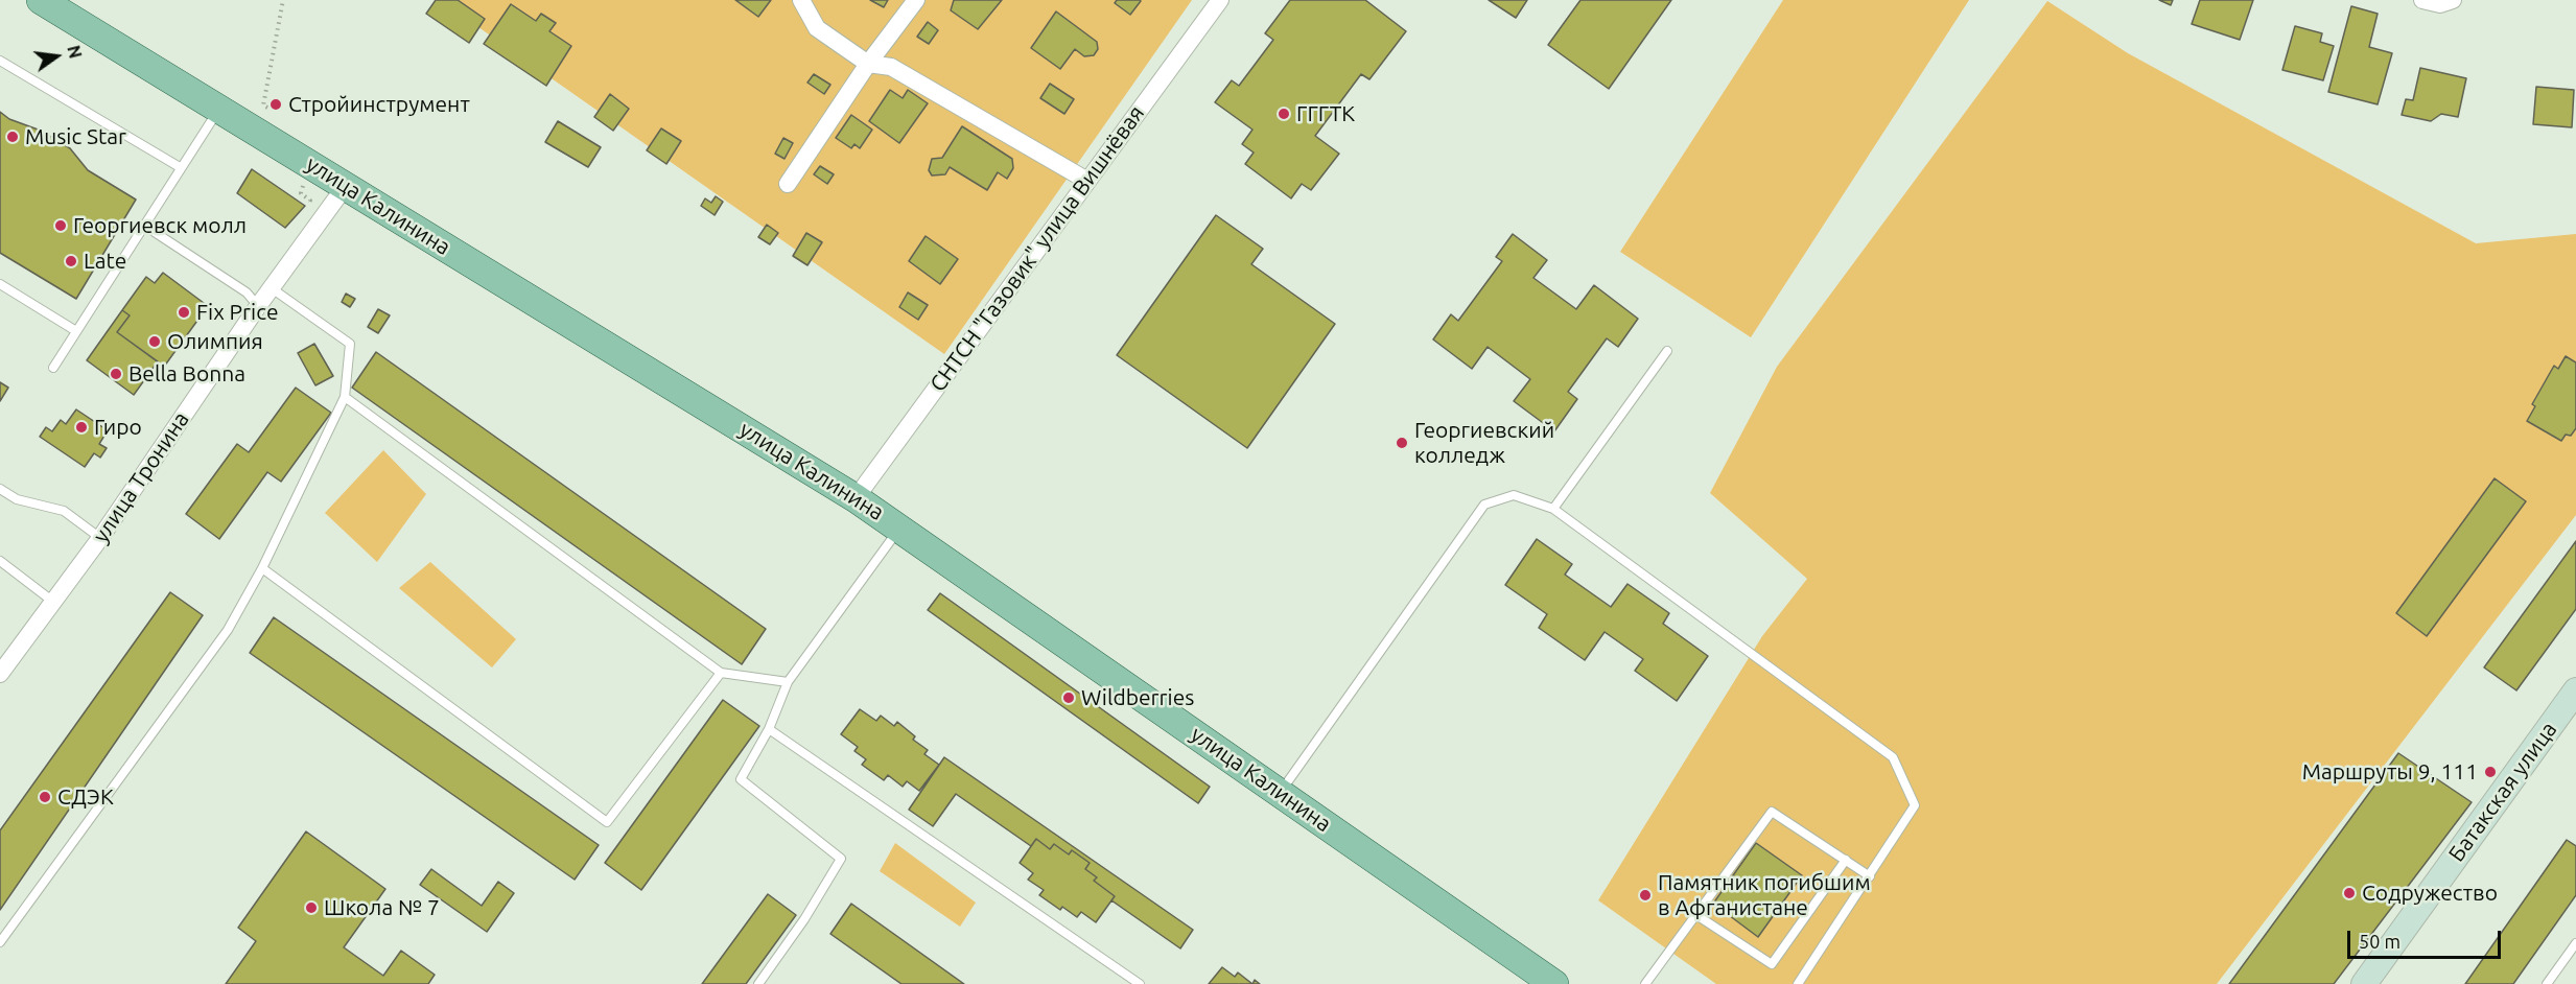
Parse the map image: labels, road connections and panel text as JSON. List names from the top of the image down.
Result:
{
  "streets": {
    "main road": ["улица Калинина", "Батакская улица"],
    "street": ["СНТСН \"Газовик\" улица Вишнёвая", "улица Тронина"]
  },
  "crossings": [
    ["улица Калинина", "СНТСН \"Газовик\" улица Вишнёвая"],
    ["улица Калинина", "улица Тронина"]
  ],
  "places": [
    "Стройинструмент",
    "ГГГТК",
    "Music Star",
    "Георгиевск молл",
    "Late",
    "Fix Price",
    "Олимпия",
    "Bella Bonna",
    "Гиро",
    "Георгиевский колледж",
    "Wildberries",
    "Маршруты 9, 111",
    "СДЭК",
    "Содружество",
    "Памятник погибшим в Афганистане",
    "Школа № 7"
  ],
  "scale_bar": "50 m",
  "north": "right"
}
